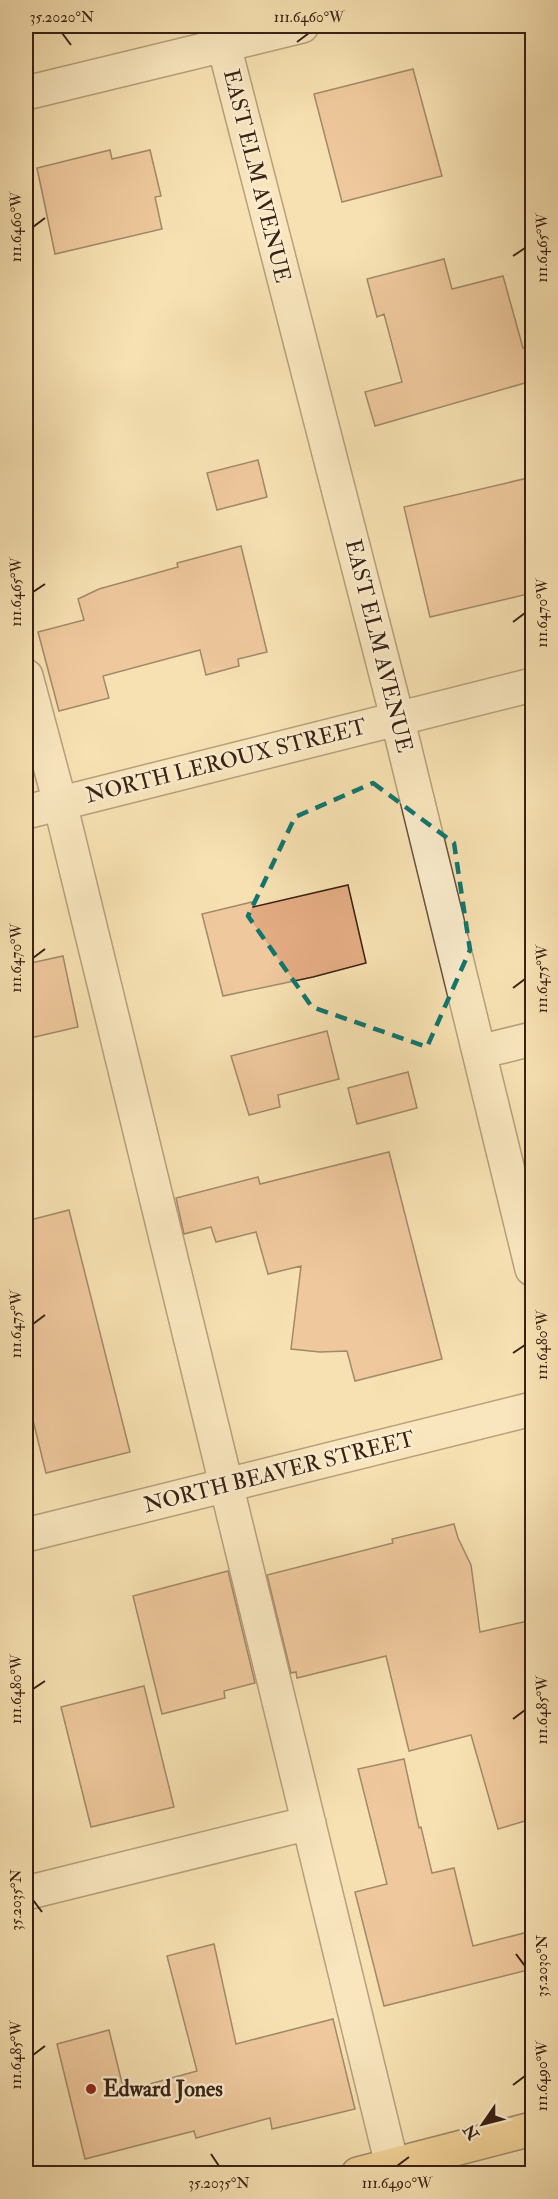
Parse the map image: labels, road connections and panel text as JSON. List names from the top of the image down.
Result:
{
  "streets": {
    "street": ["EAST ELM AVENUE", "NORTH LEROUX STREET", "NORTH BEAVER STREET"]
  },
  "crossings": [
    ["EAST ELM AVENUE", "NORTH LEROUX STREET"]
  ],
  "places": ["Edward Jones"],
  "north": "bottom left",
  "coordinates": [
    "35.2020°N",
    "111.6460°W",
    "111.6465°W",
    "111.6470°W",
    "111.6475°W",
    "111.6480°W",
    "111.6485°W",
    "35.2035°N",
    "35.2030°N",
    "111.6490°W"
  ]
}
